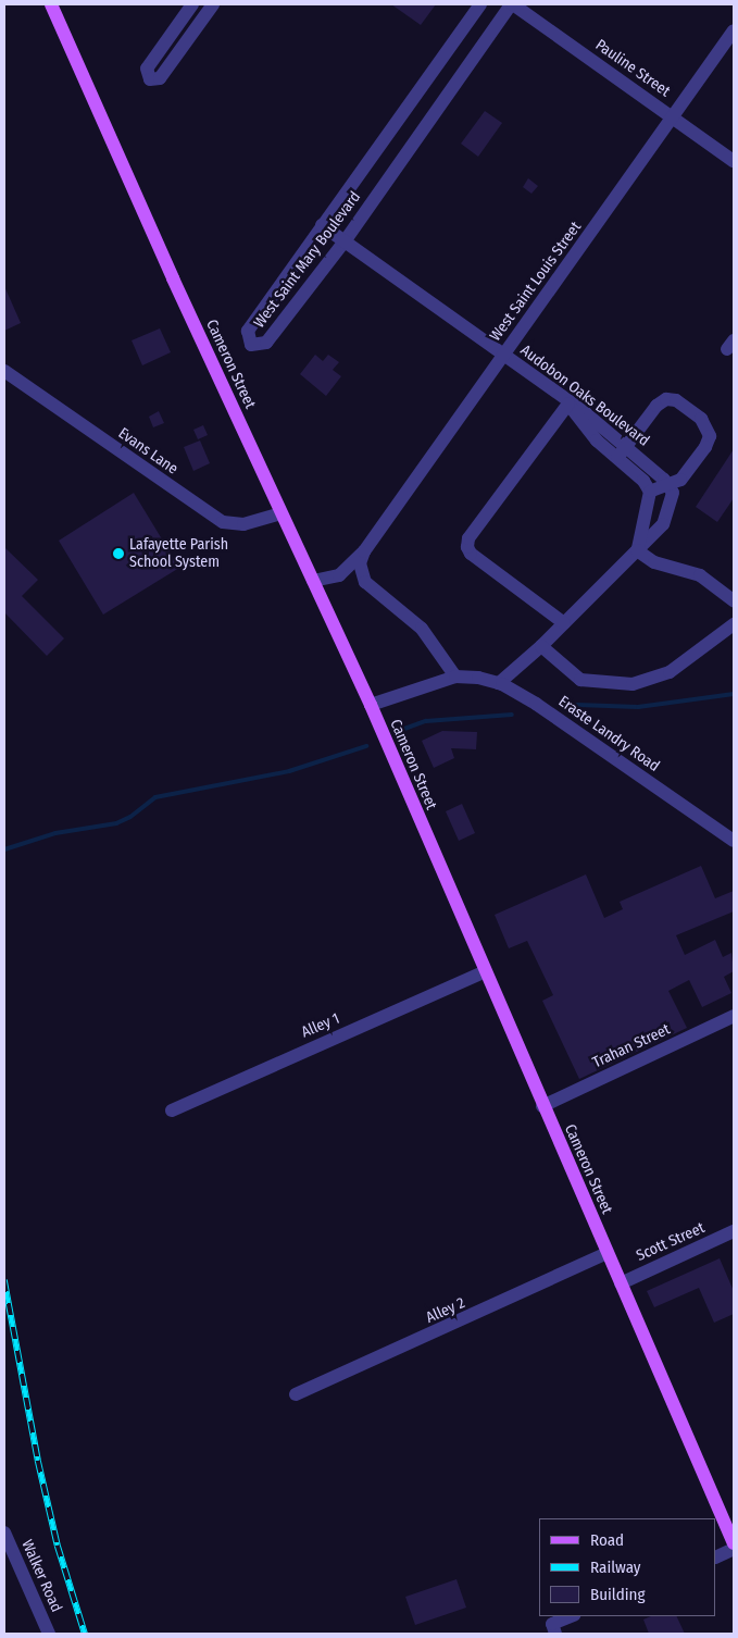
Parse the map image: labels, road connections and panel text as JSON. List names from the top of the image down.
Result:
{
  "streets": {
    "main road": ["Cameron Street"],
    "street": [
      "Pauline Street",
      "West Saint Mary Boulevard",
      "West Saint Louis Street",
      "Audobon Oaks Boulevard",
      "Evans Lane",
      "Eraste Landry Road",
      "Alley 1",
      "Trahan Street",
      "Scott Street",
      "Alley 2",
      "Walker Road"
    ]
  },
  "crossings": [
    ["Pauline Street", "West Saint Mary Boulevard"],
    ["Pauline Street", "West Saint Louis Street"],
    ["West Saint Mary Boulevard", "Audobon Oaks Boulevard"],
    ["West Saint Louis Street", "Audobon Oaks Boulevard"],
    ["Cameron Street", "Evans Lane"],
    ["Cameron Street", "Eraste Landry Road"],
    ["Cameron Street", "Alley 1"],
    ["Cameron Street", "Trahan Street"],
    ["Cameron Street", "Scott Street"],
    ["Cameron Street", "Alley 2"]
  ],
  "places": ["Lafayette Parish School System"],
  "legend": ["Road", "Railway", "Building"]
}
